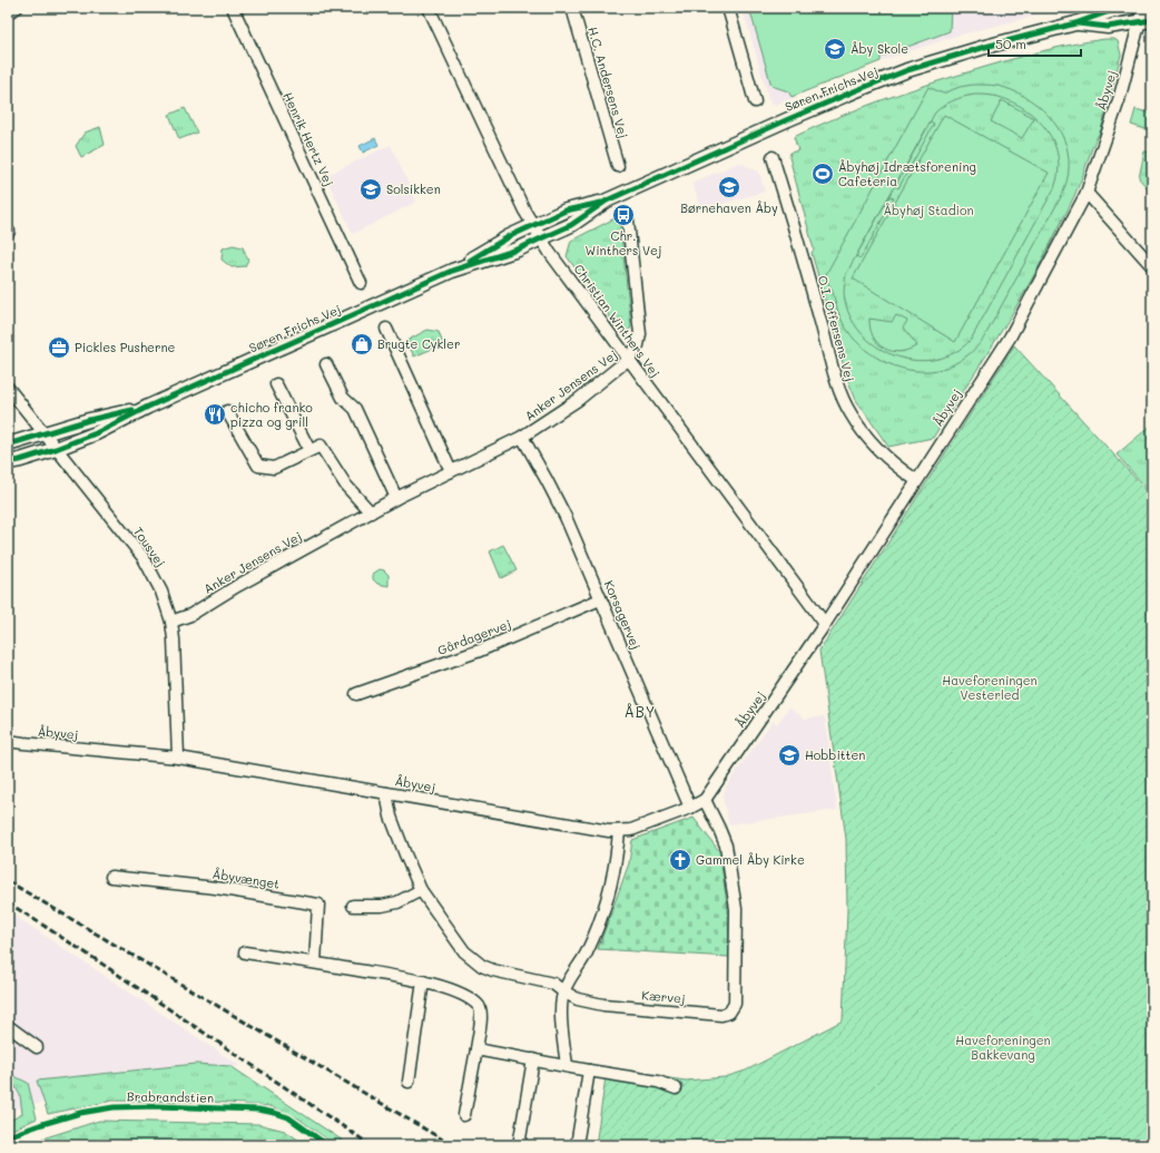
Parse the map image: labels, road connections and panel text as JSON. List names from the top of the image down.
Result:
{
  "streets": {
    "street": [
      "H.C. Andersens Vej",
      "Søren Frichs Vej",
      "Åbyvej",
      "Henrik Hertz Vej",
      "Christian Winthers Vej",
      "O.I. Offersens Vej",
      "Anker Jensens Vej",
      "Tousvej",
      "Korsagervej",
      "Gårdagervej",
      "Åbyvænget",
      "Kærvej"
    ],
    "cycle path": ["Brabrandstien"]
  },
  "crossings": [
    ["Søren Frichs Vej", "Åbyvej"],
    ["Søren Frichs Vej", "Christian Winthers Vej"],
    ["Søren Frichs Vej", "Tousvej"],
    ["Åbyvej", "Christian Winthers Vej"],
    ["Åbyvej", "O.I. Offersens Vej"],
    ["Åbyvej", "Tousvej"],
    ["Åbyvej", "Korsagervej"],
    ["Åbyvej", "Kærvej"],
    ["Christian Winthers Vej", "Anker Jensens Vej"],
    ["Anker Jensens Vej", "Tousvej"],
    ["Anker Jensens Vej", "Korsagervej"],
    ["Korsagervej", "Gårdagervej"]
  ],
  "districts": ["ÅBY"],
  "parks": ["Åbyhøj Stadion", "Haveforeningen Vesterled", "Haveforeningen Bakkevang"],
  "places": {
    "school or university": [
      "Åby Skole",
      "Børnehaven Åby",
      "Solsikken",
      "Hobbitten"
    ],
    "sports": ["Åbyhøj Idrætsforening Cafeteria"],
    "bus stop": ["Chr. Winthers Vej"],
    "shop": ["Brugte Cykler"],
    "office": ["Pickles Pusherne"],
    "restaurant": ["chicho franko pizza og grill"],
    "church": ["Gammel Åby Kirke"]
  },
  "scale_bar": "50 m"
}
